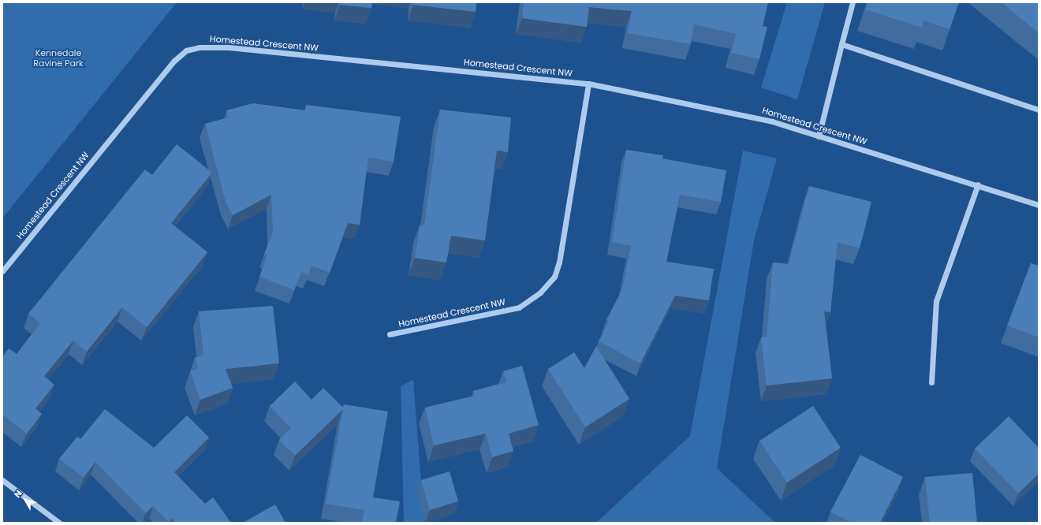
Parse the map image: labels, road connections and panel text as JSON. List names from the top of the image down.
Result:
{
  "streets": {
    "street": ["Homestead Crescent NW"]
  },
  "parks": ["Kennedale Ravine Park"],
  "north": "top left"
}
